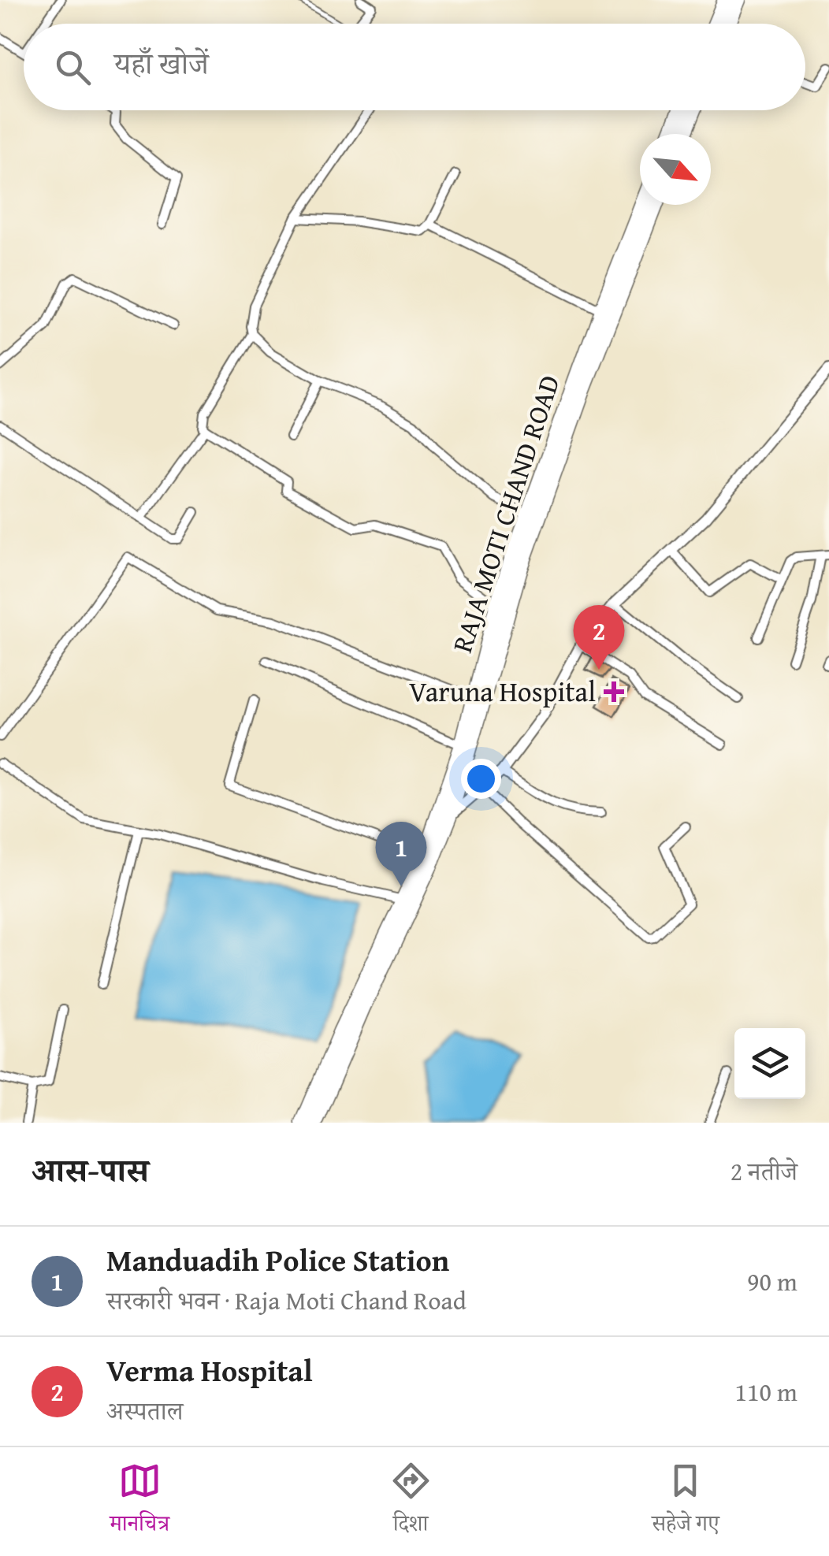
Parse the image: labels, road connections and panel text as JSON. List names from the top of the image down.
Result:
{
  "streets": {
    "main road": ["RAJA MOTI CHAND ROAD"]
  },
  "places": {
    "health": ["Varuna Hospital"]
  },
  "north": "bottom right",
  "page": {
    "search": "यहाँ खोजें",
    "pins": ["2", "1"],
    "heading": ["आस-पास", "2 नतीजे"],
    "list": [
      {
        "mark": "1",
        "name": "Manduadih Police Station",
        "note": "सरकारी भवन · Raja Moti Chand Road",
        "value": "90 m"
      },
      {
        "mark": "2",
        "name": "Verma Hospital",
        "note": "अस्पताल",
        "value": "110 m"
      }
    ],
    "nav": ["मानचित्र", "दिशा", "सहेजे गए"]
  }
}
